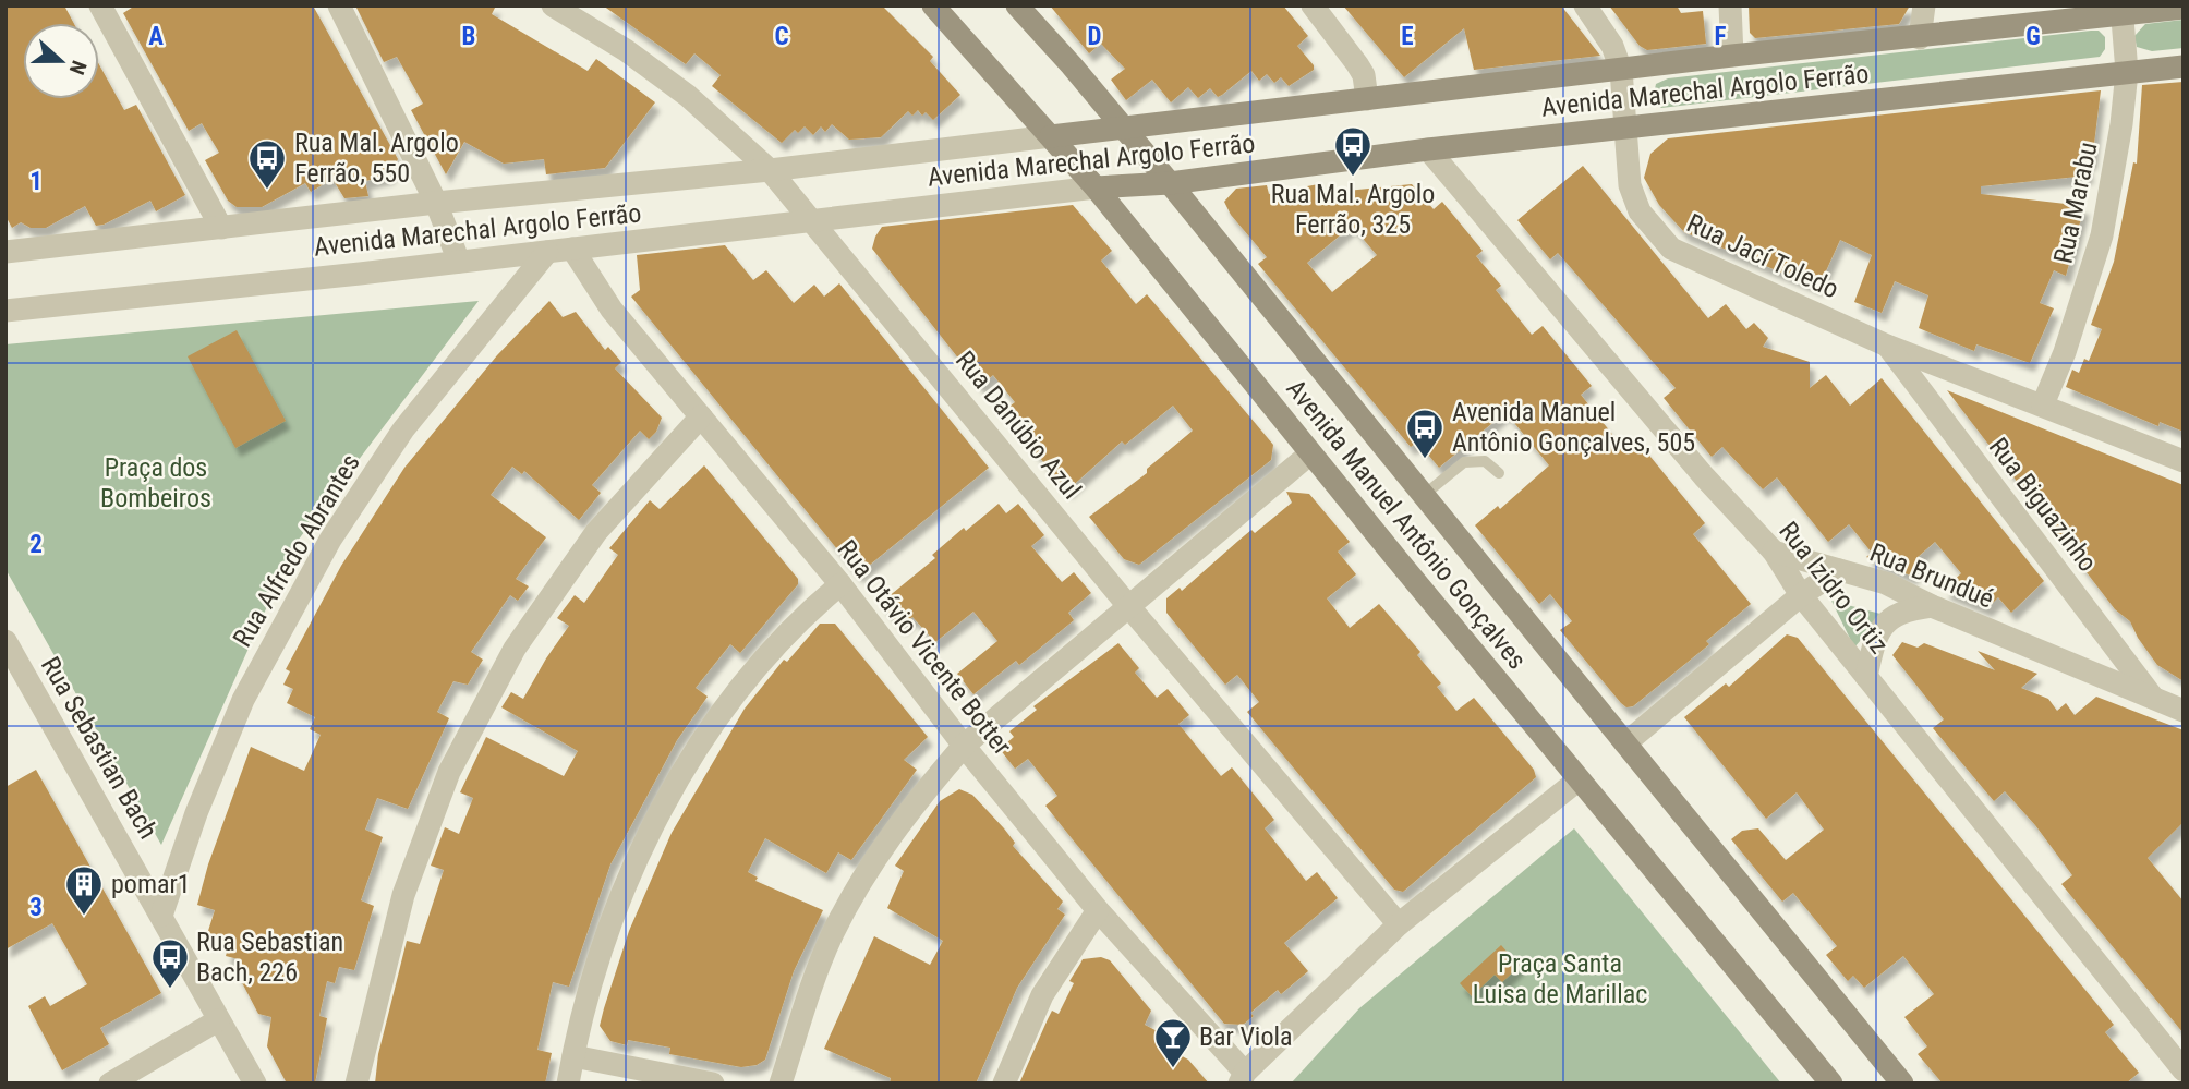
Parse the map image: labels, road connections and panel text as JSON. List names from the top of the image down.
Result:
{
  "streets": {
    "main road": ["Avenida Marechal Argolo Ferrão", "Avenida Manuel Antônio Gonçalves"],
    "street": [
      "Rua Marabu",
      "Rua Jací Toledo",
      "Rua Danúbio Azul",
      "Rua Biguazinho",
      "Rua Alfredo Abrantes",
      "Rua Brundué",
      "Rua Izidro Ortiz",
      "Rua Otávio Vicente Botter",
      "Rua Sebastian Bach"
    ]
  },
  "crossings": [
    ["Avenida Marechal Argolo Ferrão", "Rua Marabu"],
    ["Avenida Marechal Argolo Ferrão", "Rua Jací Toledo"],
    ["Avenida Marechal Argolo Ferrão", "Rua Danúbio Azul"],
    ["Avenida Marechal Argolo Ferrão", "Avenida Manuel Antônio Gonçalves"],
    ["Avenida Marechal Argolo Ferrão", "Rua Alfredo Abrantes"],
    ["Avenida Marechal Argolo Ferrão", "Rua Izidro Ortiz"],
    ["Avenida Marechal Argolo Ferrão", "Rua Otávio Vicente Botter"],
    ["Rua Marabu", "Rua Jací Toledo"],
    ["Rua Jací Toledo", "Rua Biguazinho"],
    ["Rua Biguazinho", "Rua Brundué"],
    ["Rua Alfredo Abrantes", "Rua Sebastian Bach"],
    ["Rua Brundué", "Rua Izidro Ortiz"]
  ],
  "parks": ["Praça dos Bombeiros", "Praça Santa Luisa de Marillac"],
  "places": {
    "bus stop": [
      "Rua Mal. Argolo Ferrão, 325",
      "Rua Mal. Argolo Ferrão, 550",
      "Avenida Manuel Antônio Gonçalves, 505",
      "Rua Sebastian Bach, 226"
    ],
    "building": ["pomar1"],
    "bar": ["Bar Viola"]
  },
  "north": "right",
  "grid": {
    "columns": [
      "A",
      "B",
      "C",
      "D",
      "E",
      "F",
      "G"
    ],
    "rows": ["1", "2", "3"]
  }
}
